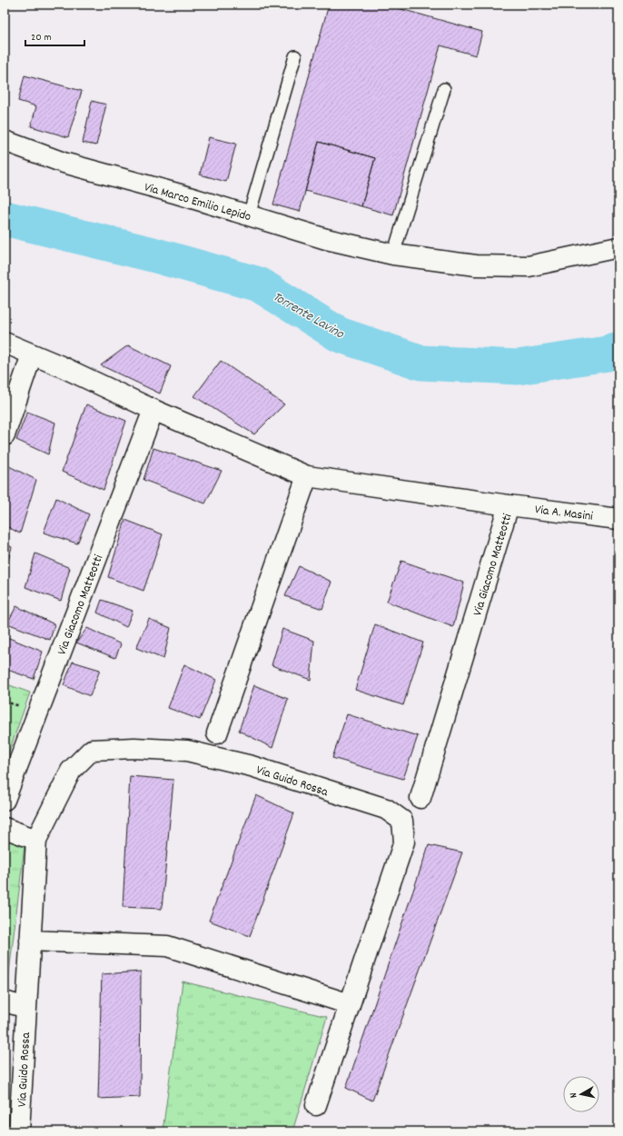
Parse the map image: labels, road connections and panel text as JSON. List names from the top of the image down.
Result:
{
  "streets": {
    "street": [
      "Via Marco Emilio Lepido",
      "Via A. Masini",
      "Via Giacomo Matteotti",
      "Via Guido Rossa"
    ]
  },
  "crossings": [
    ["Via A. Masini", "Via Giacomo Matteotti"]
  ],
  "water": ["Torrente Lavino"],
  "scale_bar": "20 m",
  "north": "left"
}
